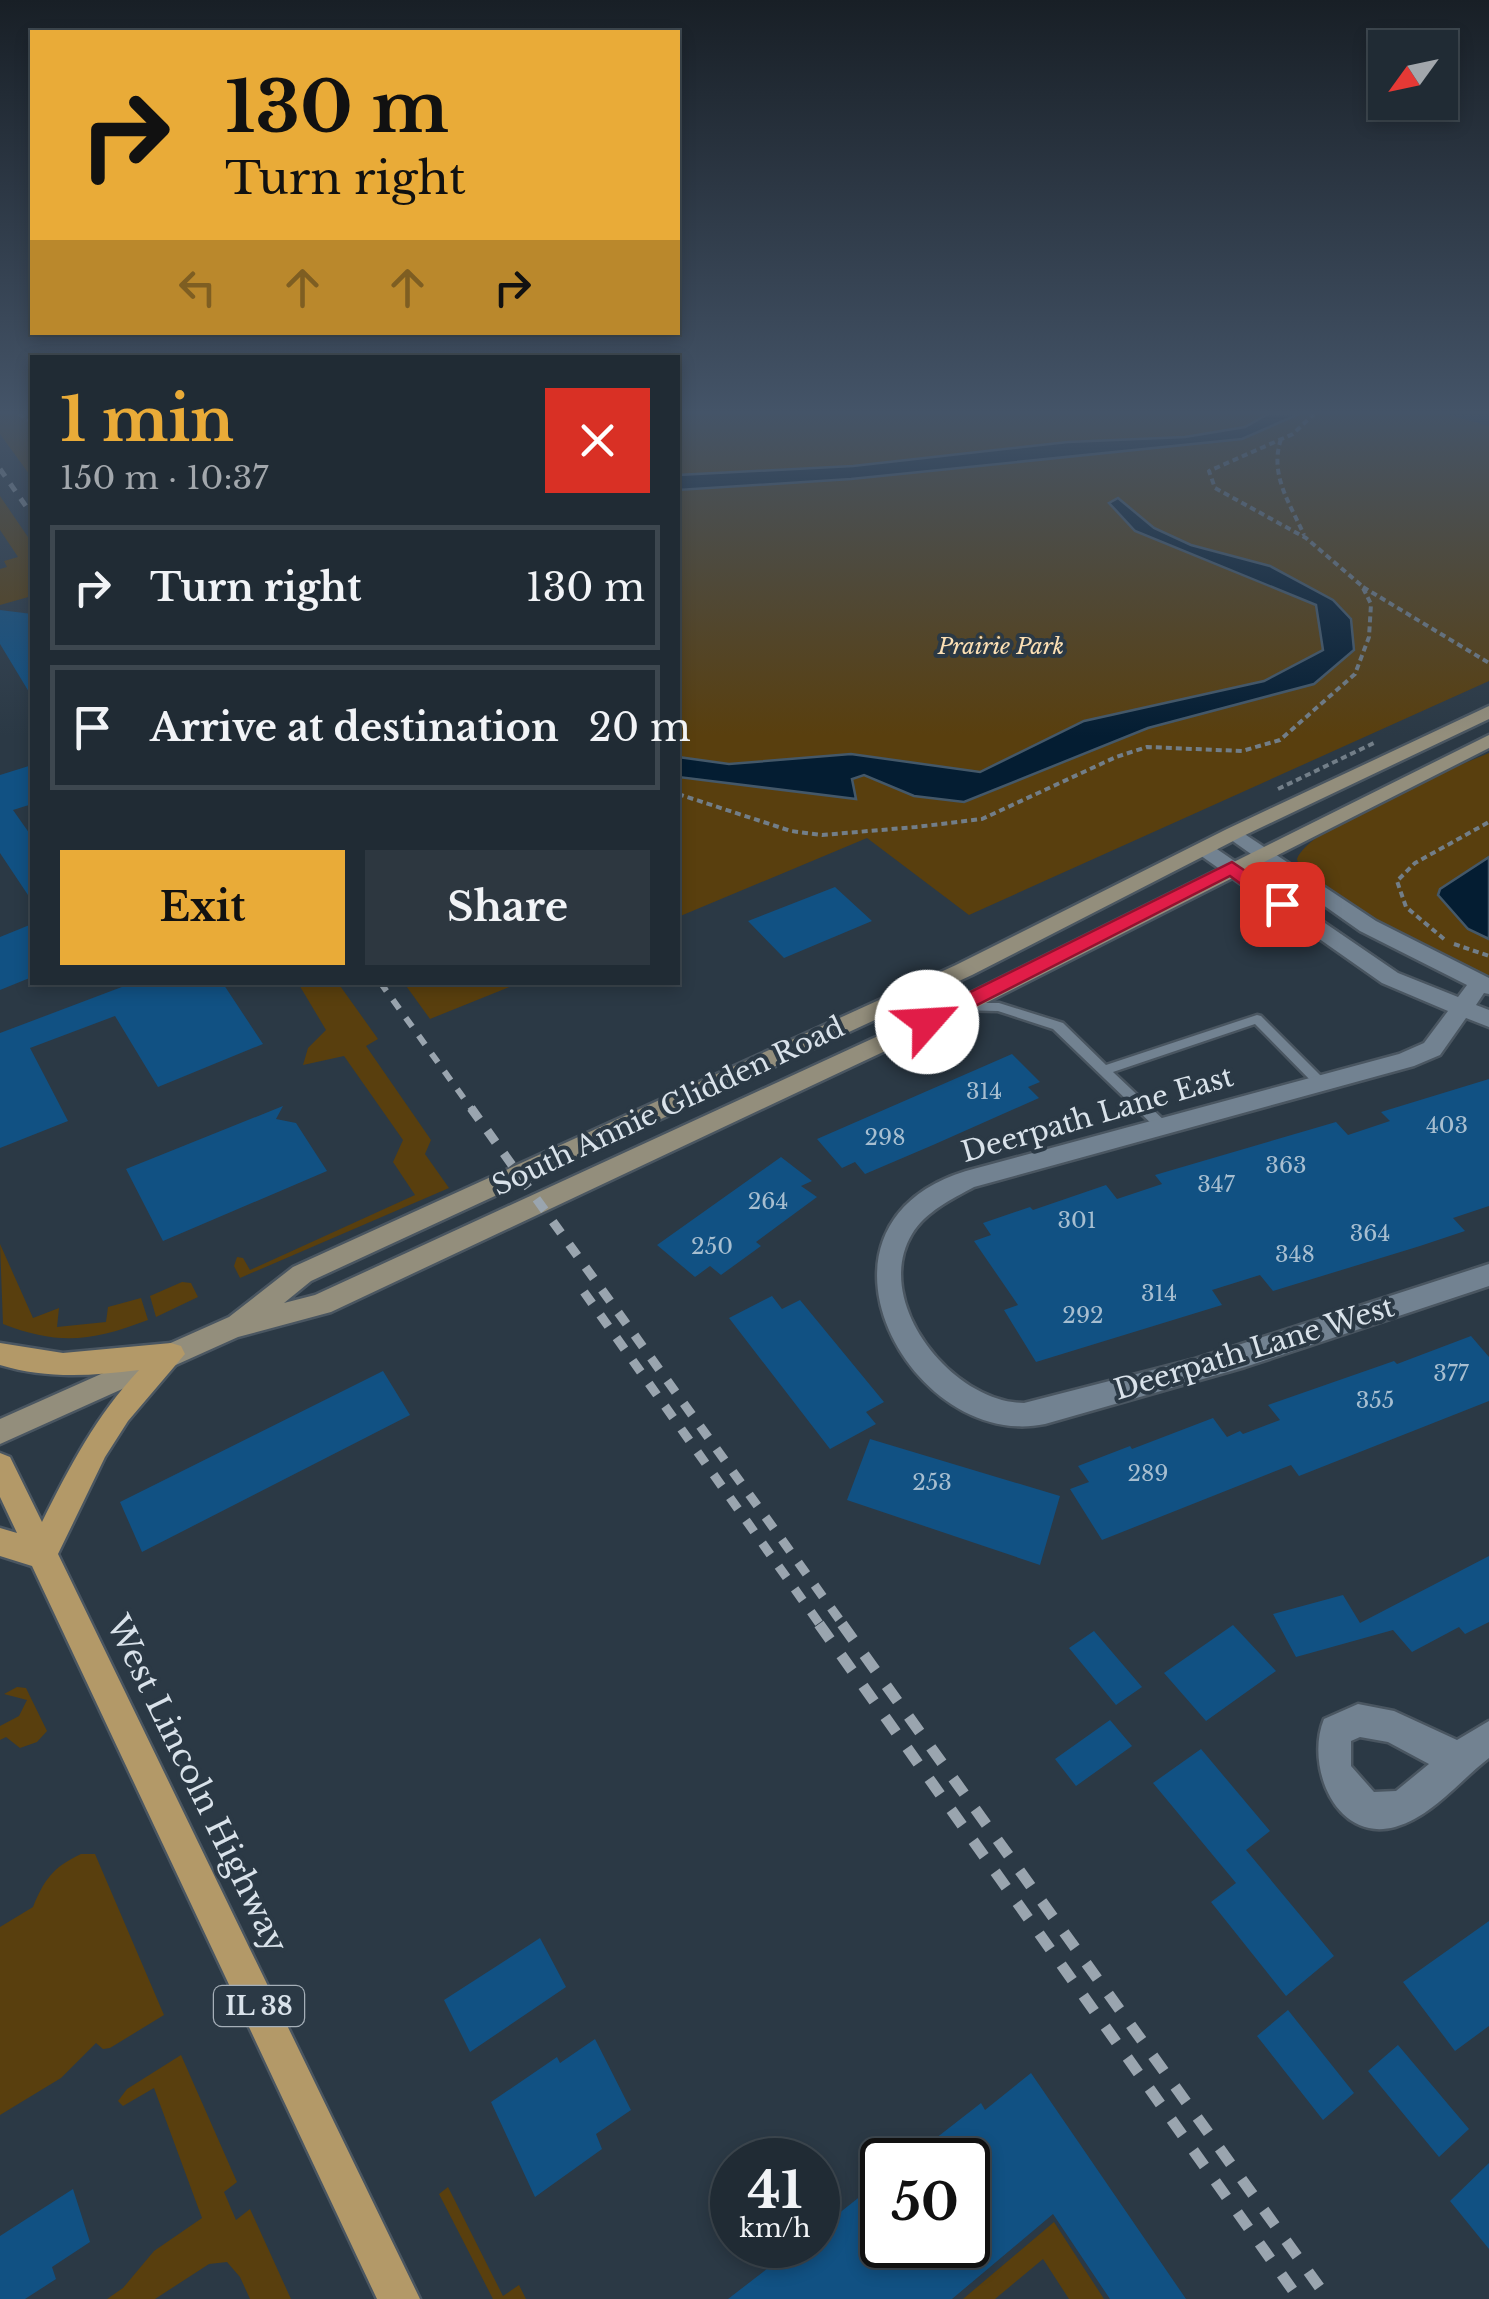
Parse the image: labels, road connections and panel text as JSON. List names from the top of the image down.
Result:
{
  "streets": {
    "main road": ["South Annie Glidden Road", "West Lincoln Highway", "IL 38"],
    "street": ["Deerpath Lane East", "Deerpath Lane West"]
  },
  "crossings": [
    ["Deerpath Lane East", "Deerpath Lane West"]
  ],
  "parks": ["Prairie Park"],
  "house_numbers": [
    "314",
    "403",
    "298",
    "363",
    "347",
    "264",
    "301",
    "364",
    "250",
    "348",
    "314",
    "292",
    "377",
    "355",
    "289",
    "253"
  ],
  "north": "bottom left",
  "page": {
    "turn": ["130 m", "Turn right"],
    "heading": ["1 min", "150 m · 10:37"],
    "list": [
      {
        "name": "Turn right",
        "value": "130 m"
      },
      {
        "name": "Arrive at destination",
        "value": "20 m"
      }
    ],
    "buttons": ["Exit", "Share"],
    "speed": "41 km/h",
    "limit": "50"
  }
}
